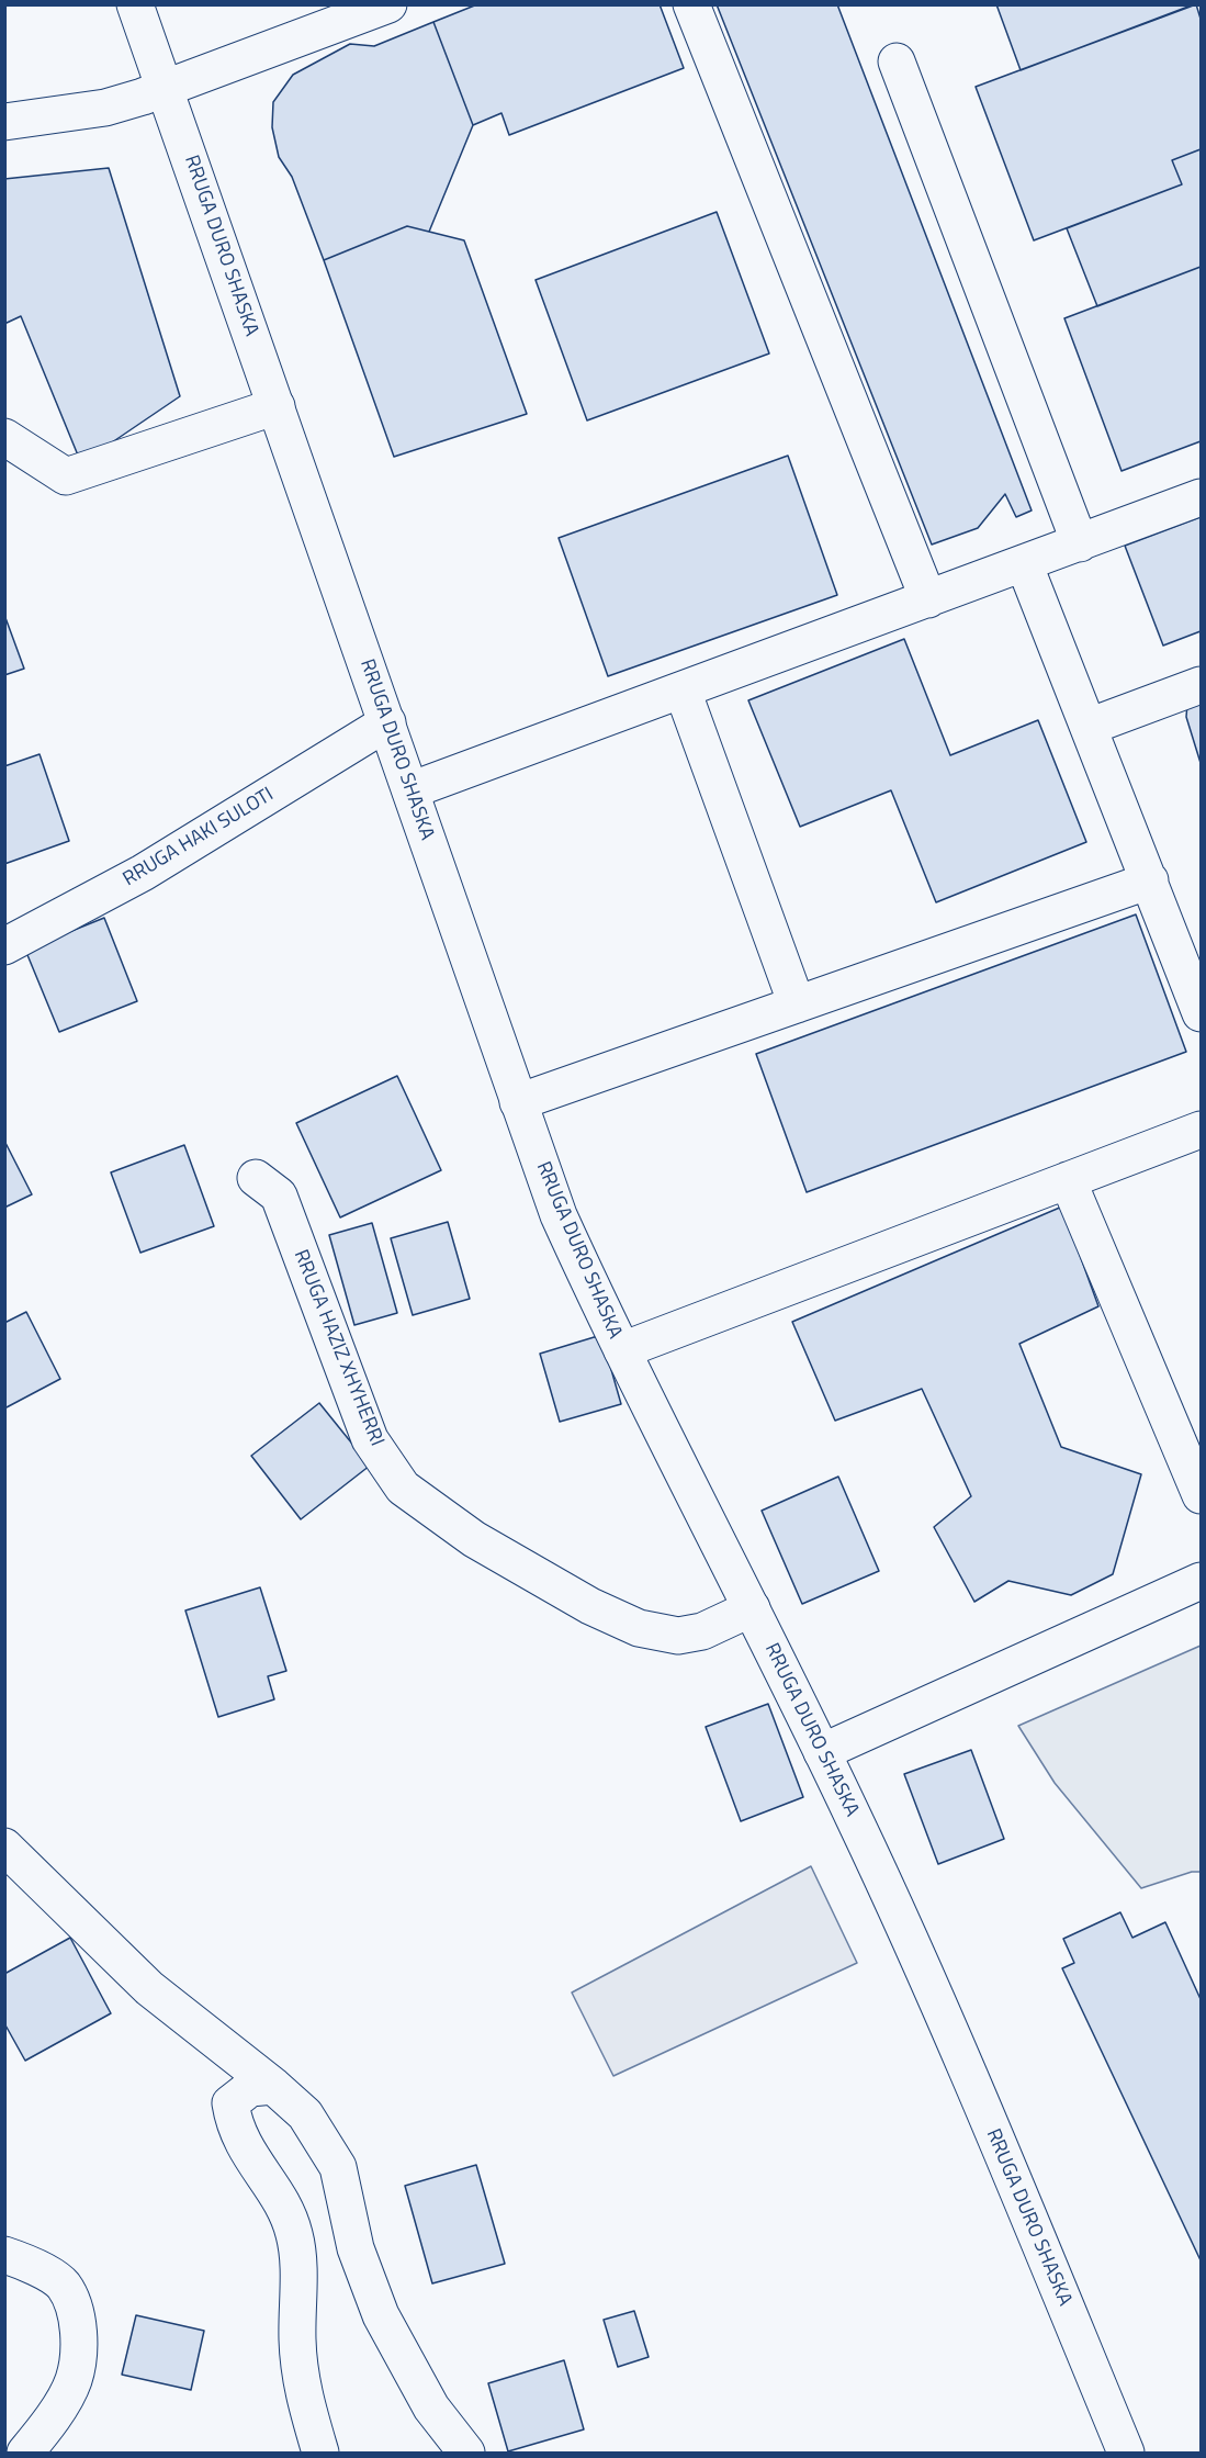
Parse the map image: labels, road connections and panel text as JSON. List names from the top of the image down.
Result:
{
  "streets": {
    "street": ["RRUGA DURO SHASKA", "RRUGA HAKI SULOTI", "RRUGA HAZIZ XHYHERRI"]
  },
  "crossings": [
    ["RRUGA DURO SHASKA", "RRUGA HAKI SULOTI"],
    ["RRUGA DURO SHASKA", "RRUGA HAZIZ XHYHERRI"]
  ]
}
